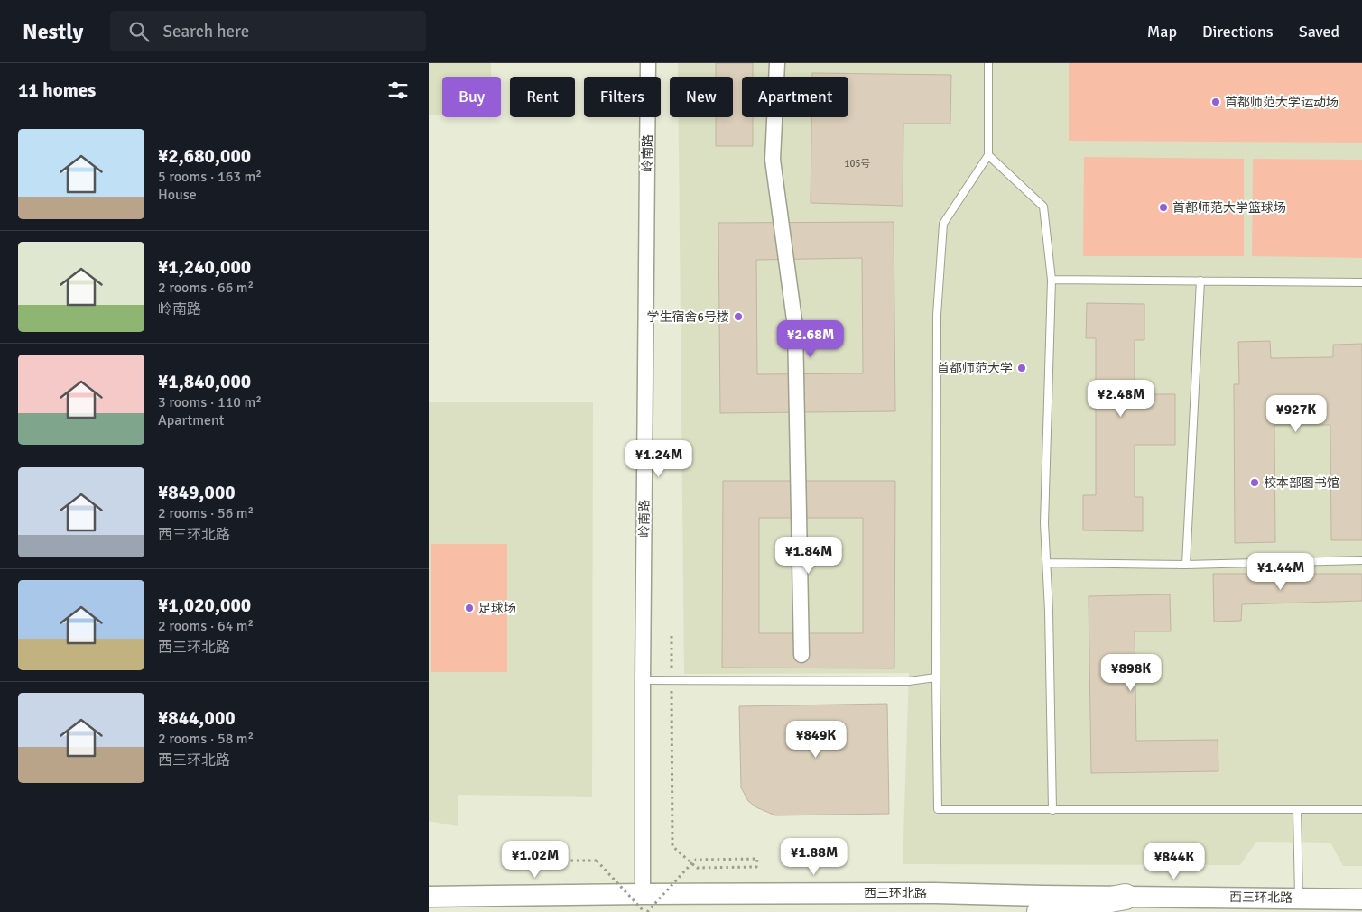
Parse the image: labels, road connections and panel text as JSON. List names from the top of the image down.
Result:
{
  "streets": {
    "street": ["岭南路", "西三环北路"]
  },
  "crossings": [
    ["岭南路", "西三环北路"]
  ],
  "places": [
    "首都师范大学运动场",
    "首都师范大学篮球场",
    "学生宿舍6号楼",
    "首都师范大学",
    "校本部图书馆",
    "足球场"
  ],
  "house_numbers": ["105号"],
  "page": {
    "header": "Nestly",
    "search": "Search here",
    "nav": ["Map", "Directions", "Saved"],
    "heading": "11 homes",
    "chip": [
      "Buy",
      "Rent",
      "Filters",
      "New",
      "Apartment"
    ],
    "list": [
      {
        "name": "¥2,680,000",
        "note": "5 rooms · 163 m² · House"
      },
      {
        "name": "¥1,240,000",
        "note": "2 rooms · 66 m² · 岭南路"
      },
      {
        "name": "¥1,840,000",
        "note": "3 rooms · 110 m² · Apartment"
      },
      {
        "name": "¥849,000",
        "note": "2 rooms · 56 m² · 西三环北路"
      },
      {
        "name": "¥1,020,000",
        "note": "2 rooms · 64 m² · 西三环北路"
      },
      {
        "name": "¥844,000",
        "note": "2 rooms · 58 m² · 西三环北路"
      }
    ],
    "price": [
      "¥2.68M",
      "¥2.48M",
      "¥927K",
      "¥1.24M",
      "¥1.84M",
      "¥1.44M",
      "¥898K",
      "¥849K",
      "¥1.88M",
      "¥1.02M",
      "¥844K"
    ]
  }
}
